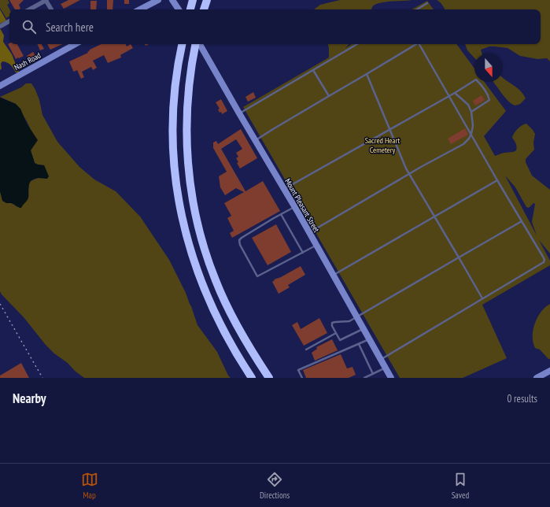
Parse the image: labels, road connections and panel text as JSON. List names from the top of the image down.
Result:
{
  "streets": {
    "main road": ["Nash Road", "Mount Pleasant Street"]
  },
  "parks": ["Sacred Heart Cemetery"],
  "north": "bottom",
  "page": {
    "search": "Search here",
    "heading": ["Nearby", "0 results"],
    "nav": ["Map", "Directions", "Saved"]
  }
}
